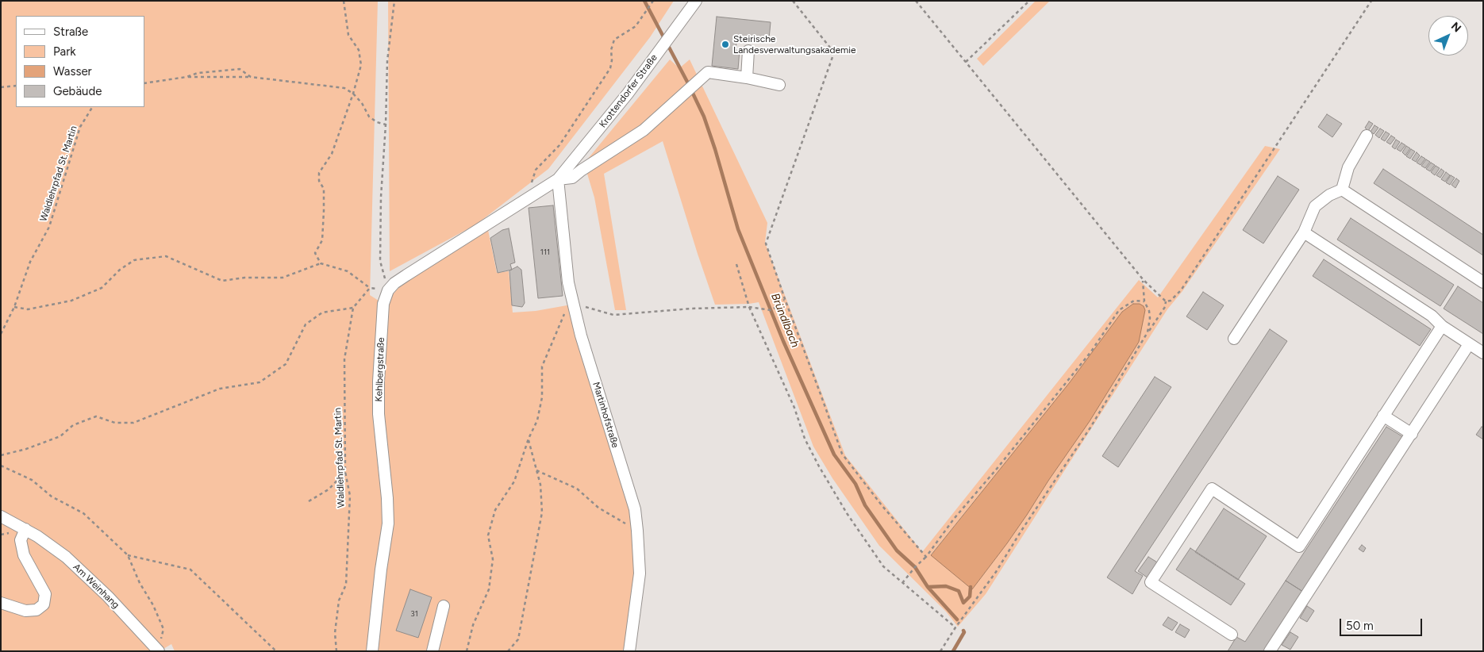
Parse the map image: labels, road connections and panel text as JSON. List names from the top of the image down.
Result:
{
  "streets": {
    "street": [
      "Krottendorfer Straße",
      "Kehlbergstraße",
      "Martinhofstraße",
      "Am Weinhang"
    ],
    "path": ["Waldlehrpfad St. Martin"]
  },
  "crossings": [
    ["Krottendorfer Straße", "Martinhofstraße"]
  ],
  "water": ["Bründlbach"],
  "places": ["Steirische Landesverwaltungsakademie"],
  "house_numbers": ["111", "31"],
  "legend": [
    "Straße",
    "Park",
    "Wasser",
    "Gebäude"
  ],
  "scale_bar": "50 m",
  "north": "top right"
}
